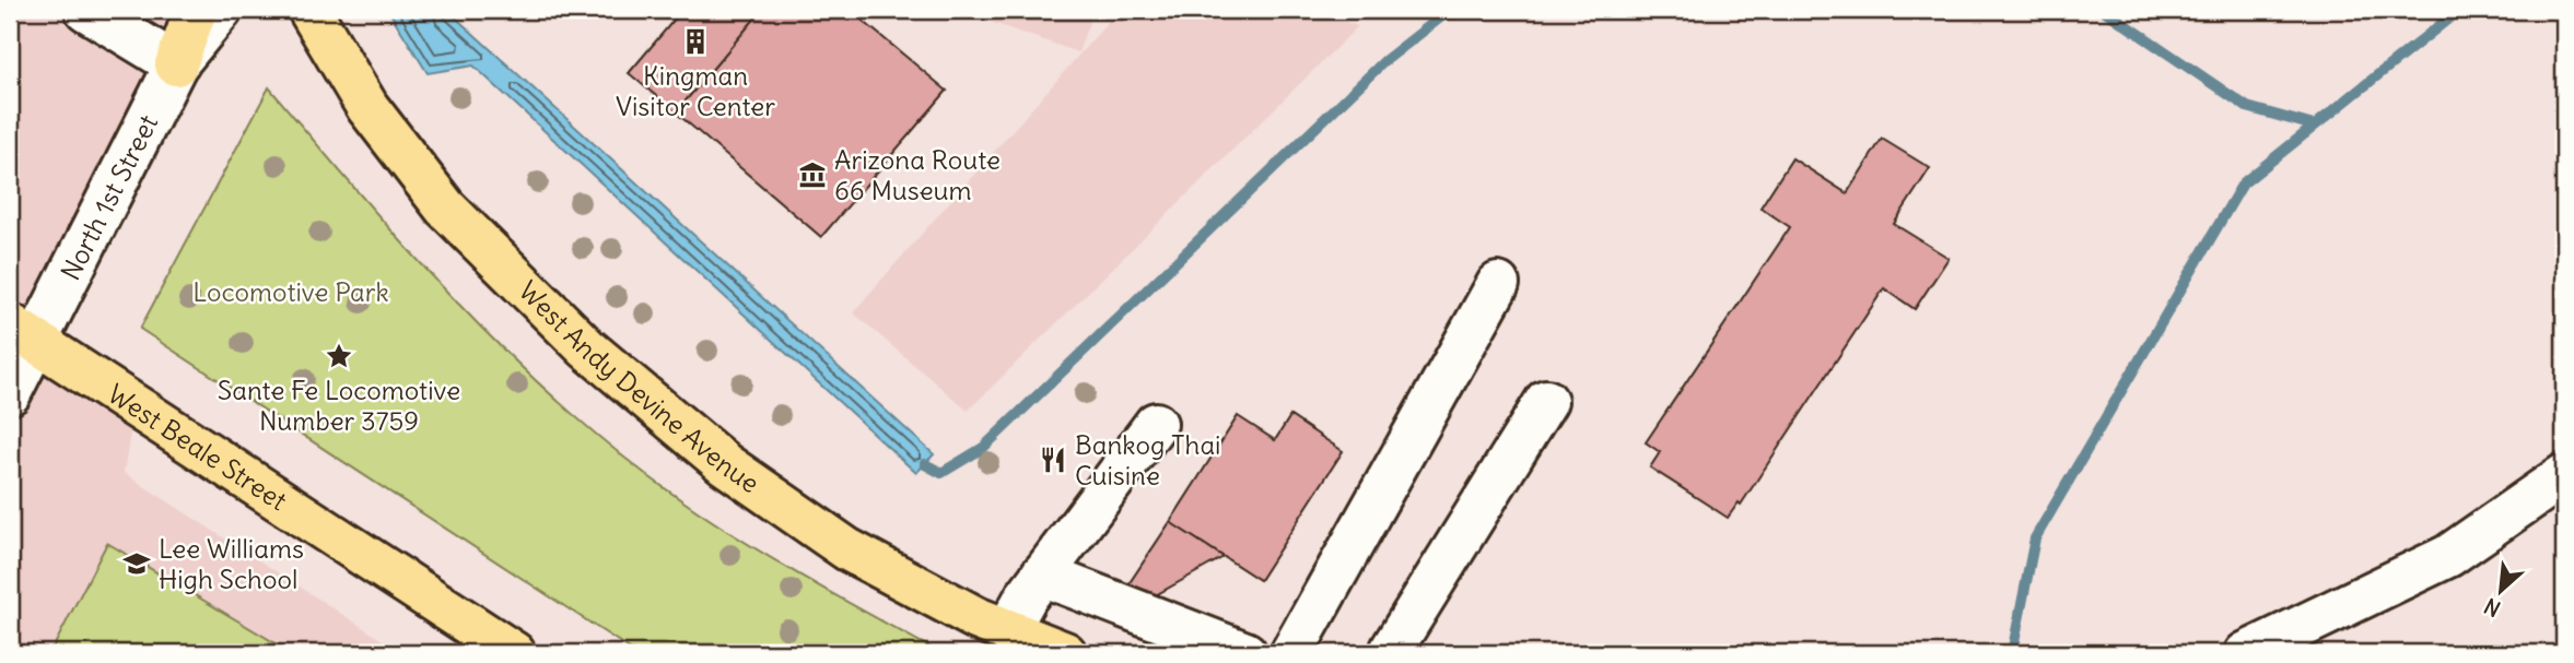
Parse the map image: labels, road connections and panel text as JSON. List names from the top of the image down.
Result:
{
  "streets": {
    "main road": ["West Andy Devine Avenue", "West Beale Street"],
    "street": ["North 1st Street"]
  },
  "crossings": [
    ["North 1st Street", "West Beale Street"]
  ],
  "parks": ["Locomotive Park"],
  "places": {
    "building": ["Kingman Visitor Center"],
    "museum": ["Arizona Route 66 Museum"],
    "place": ["Sante Fe Locomotive Number 3759"],
    "restaurant": ["Bankog Thai Cuisine"],
    "school or university": ["Lee Williams High School"]
  },
  "north": "bottom left"
}
